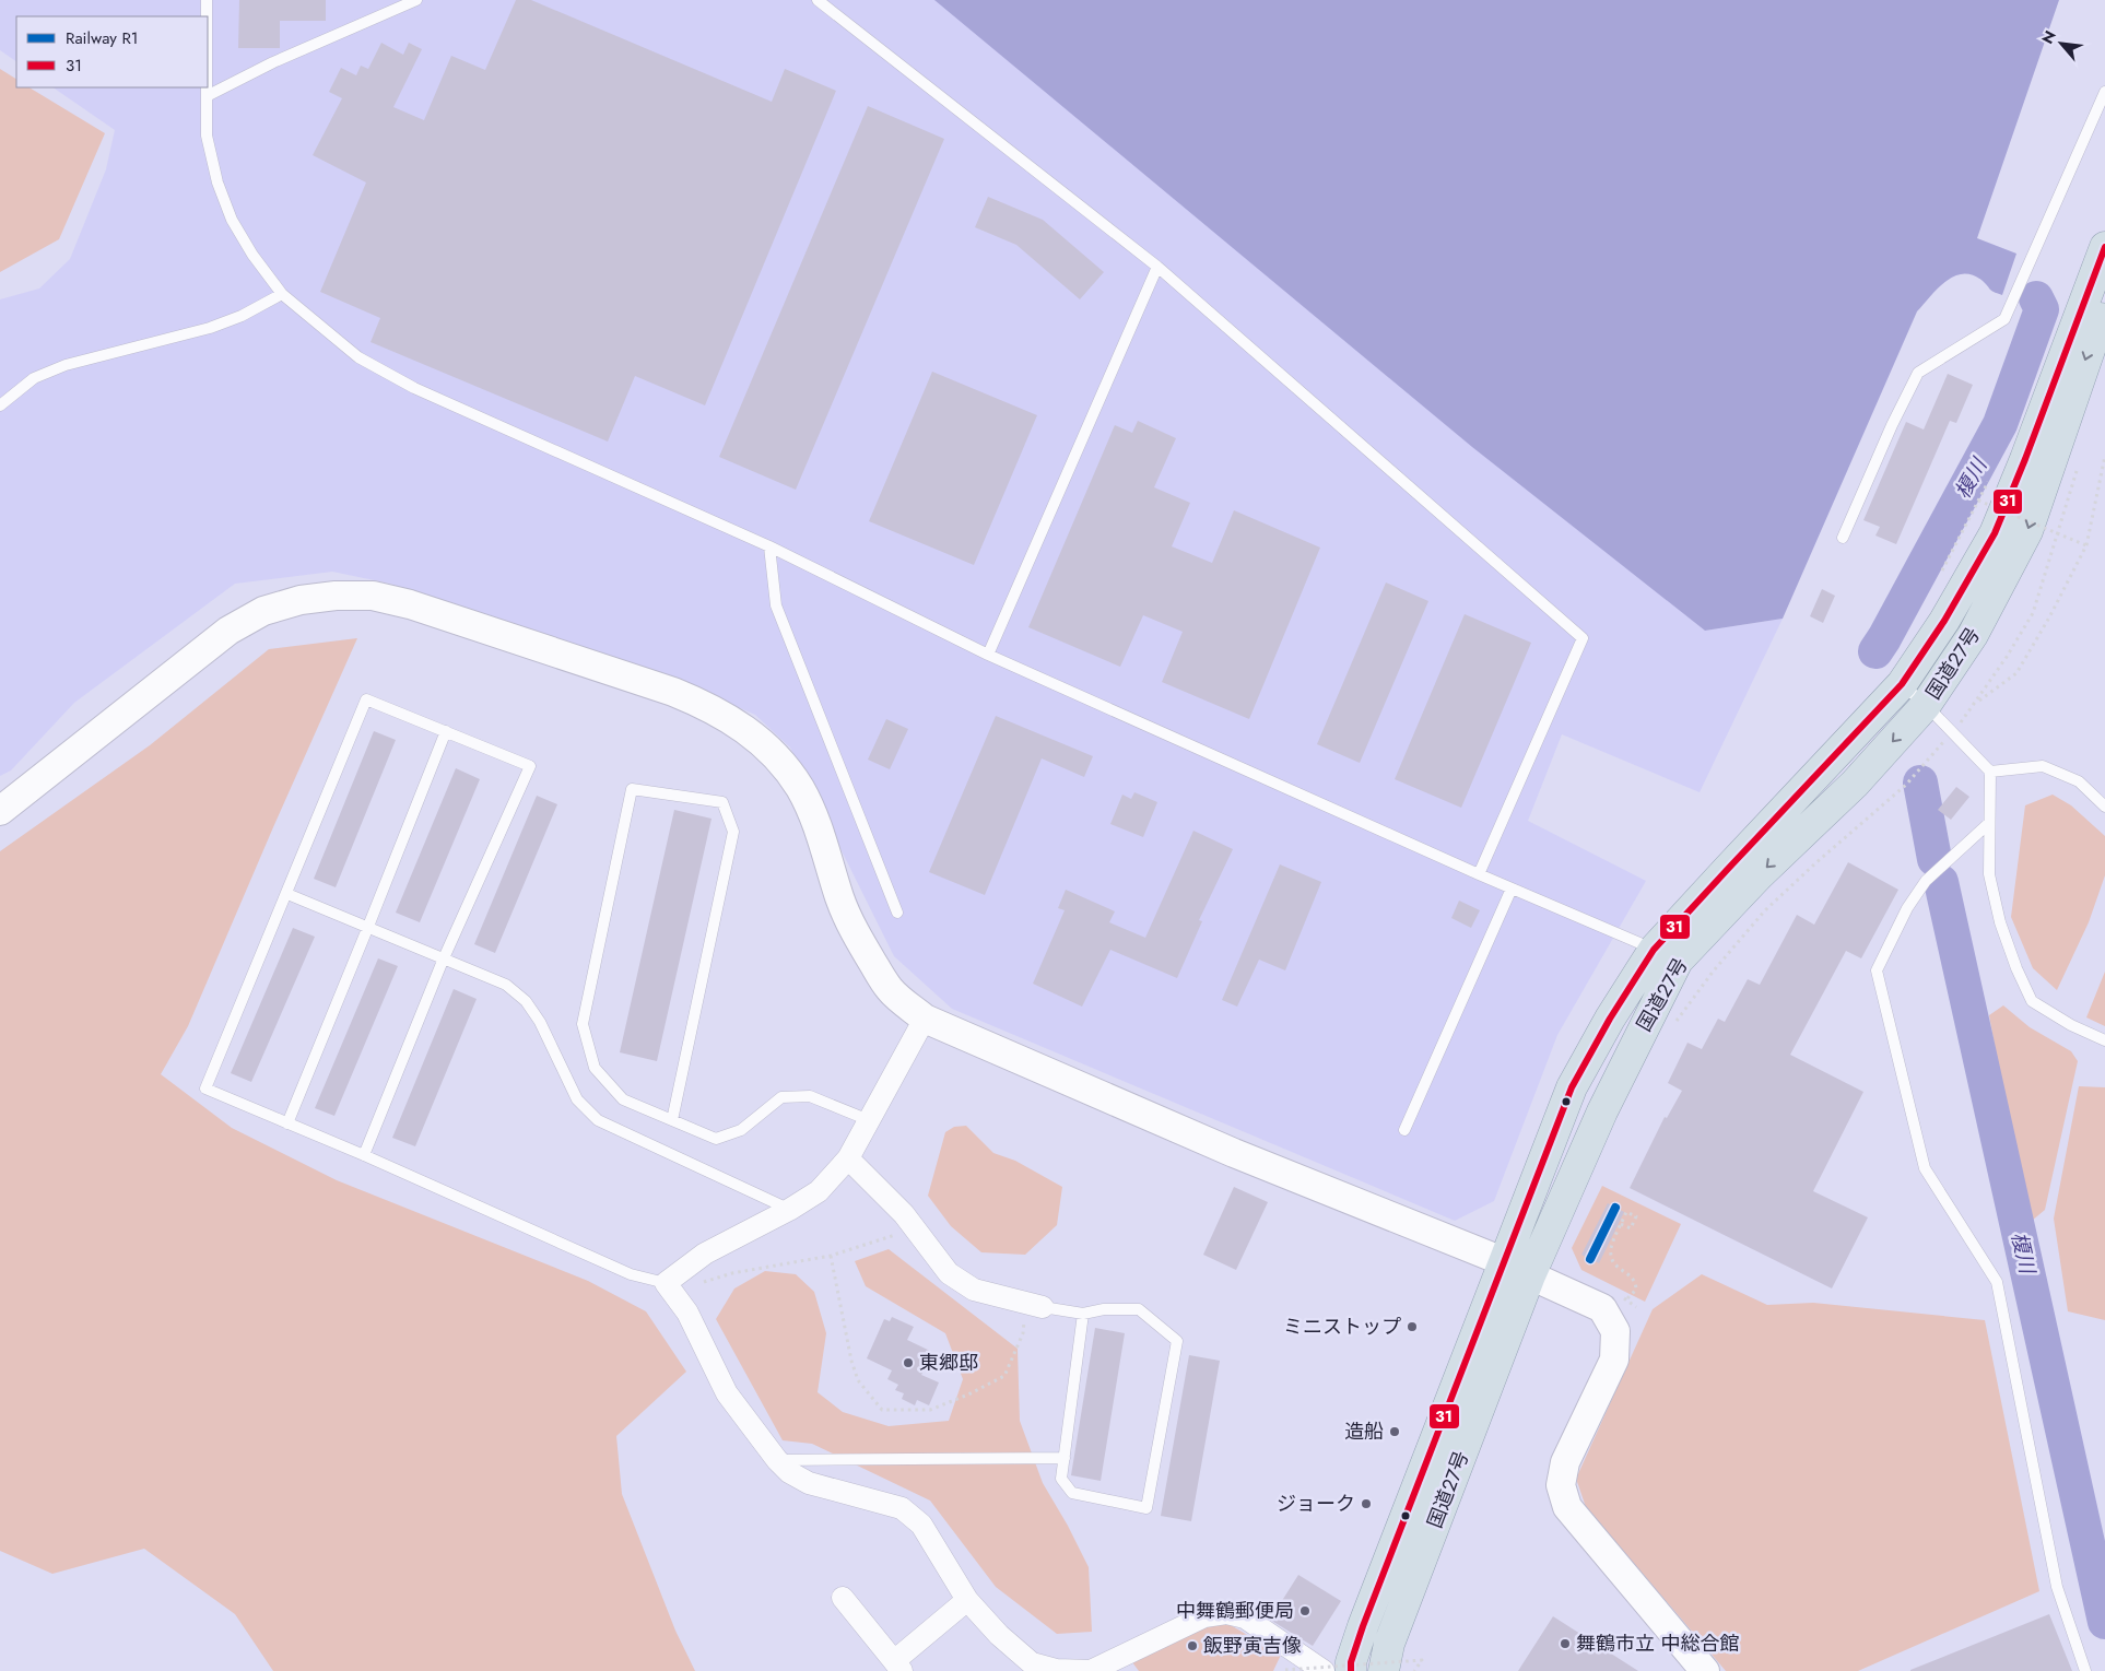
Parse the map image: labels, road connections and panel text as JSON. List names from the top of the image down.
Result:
{
  "streets": {
    "highway": ["国道27号"]
  },
  "water": ["榎川"],
  "places": [
    "ミニストップ",
    "東郷邸",
    "造船",
    "ジョーク",
    "中舞鶴郵便局",
    "舞鶴市立 中総合館",
    "飯野寅吉像"
  ],
  "lines": ["transit line 31", "rail line R1"],
  "legend": ["Railway R1", "31"],
  "north": "top left"
}
